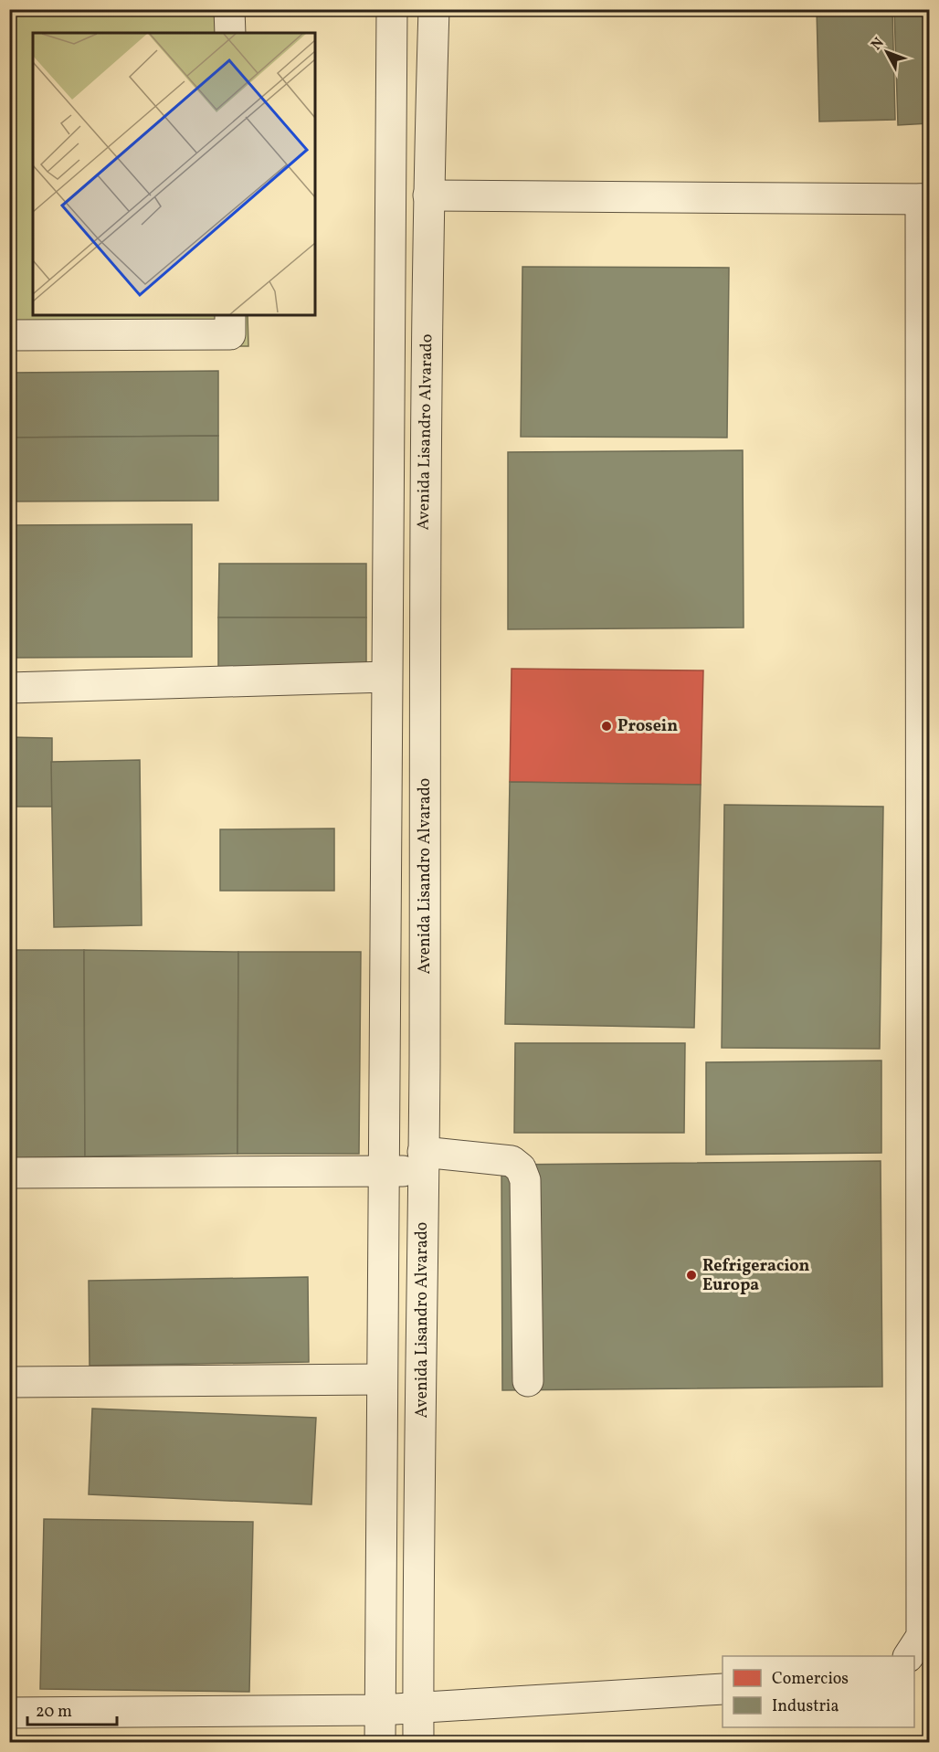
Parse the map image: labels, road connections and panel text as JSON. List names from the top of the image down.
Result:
{
  "streets": {
    "street": ["Avenida Lisandro Alvarado"]
  },
  "places": ["Prosein", "Refrigeracion Europa"],
  "legend": ["Comercios", "Industria"],
  "scale_bar": "20 m",
  "north": "top left"
}
